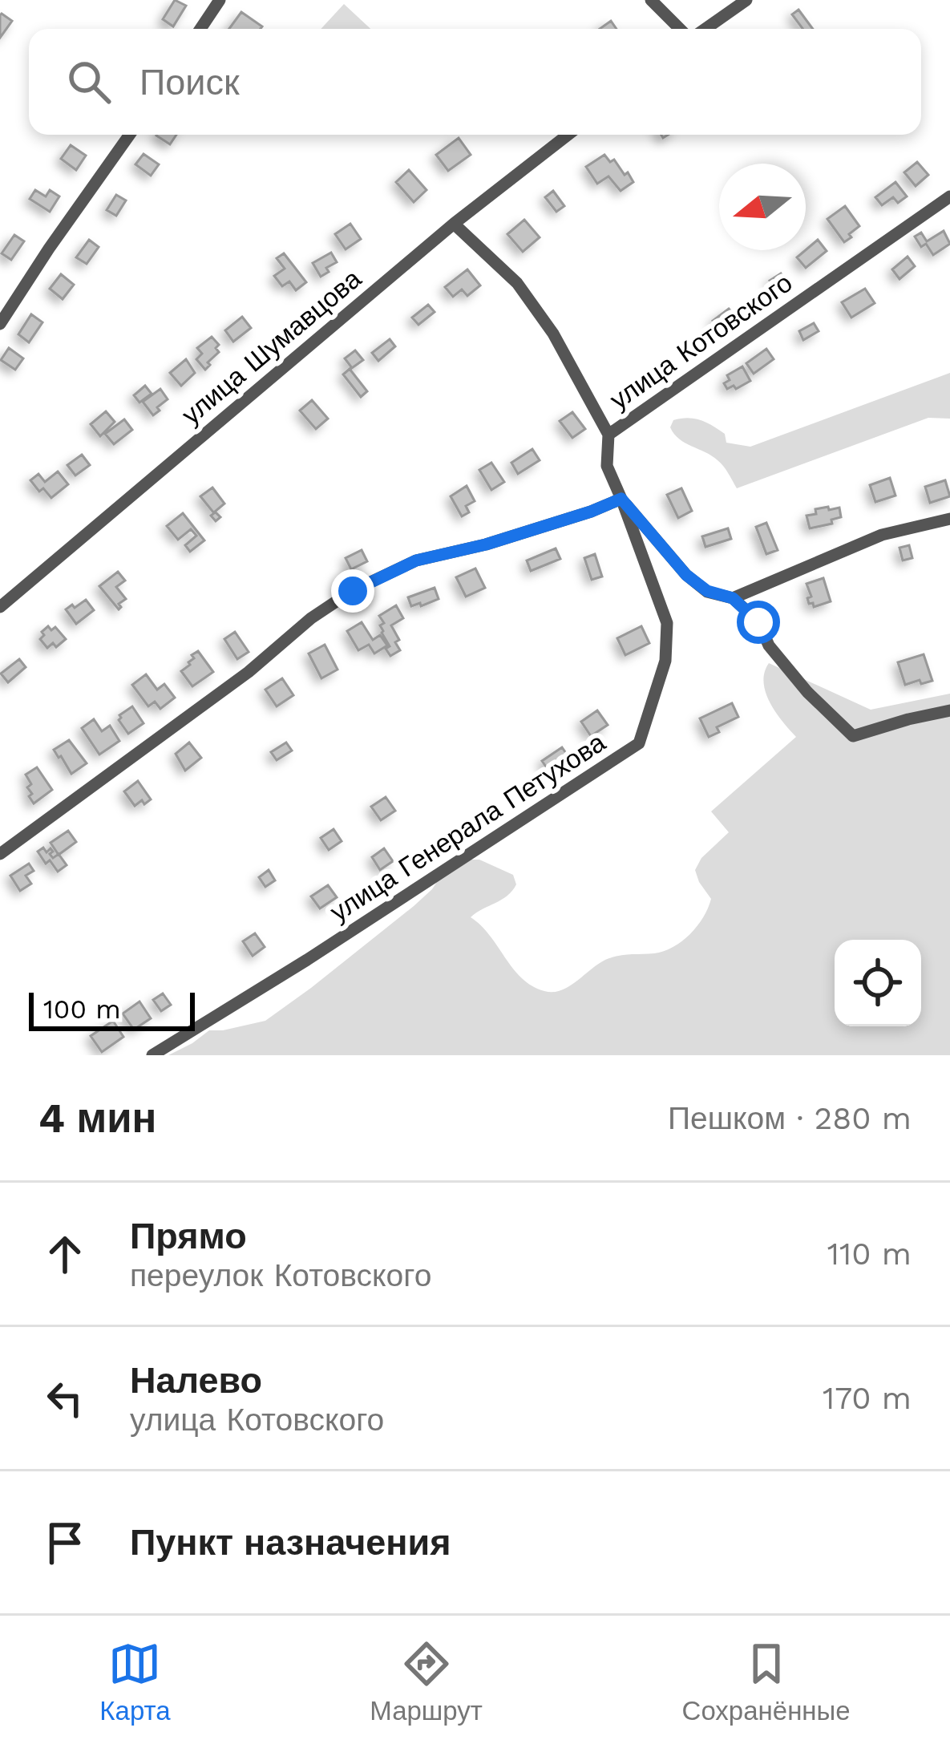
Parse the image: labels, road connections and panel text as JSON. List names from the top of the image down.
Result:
{
  "streets": {
    "street": ["улица Котовского", "улица Шумавцова", "улица Генерала Петухова"]
  },
  "crossings": [
    ["улица Котовского", "улица Генерала Петухова"]
  ],
  "scale_bar": "100 m",
  "north": "left",
  "page": {
    "search": "Поиск",
    "scale": "100 m",
    "heading": ["4 мин", "Пешком · 280 m"],
    "list": [
      ["Прямо", "переулок Котовского", "110 m"],
      ["Налево", "улица Котовского", "170 m"],
      "Пункт назначения"
    ],
    "nav": ["Карта", "Маршрут", "Сохранённые"]
  }
}
